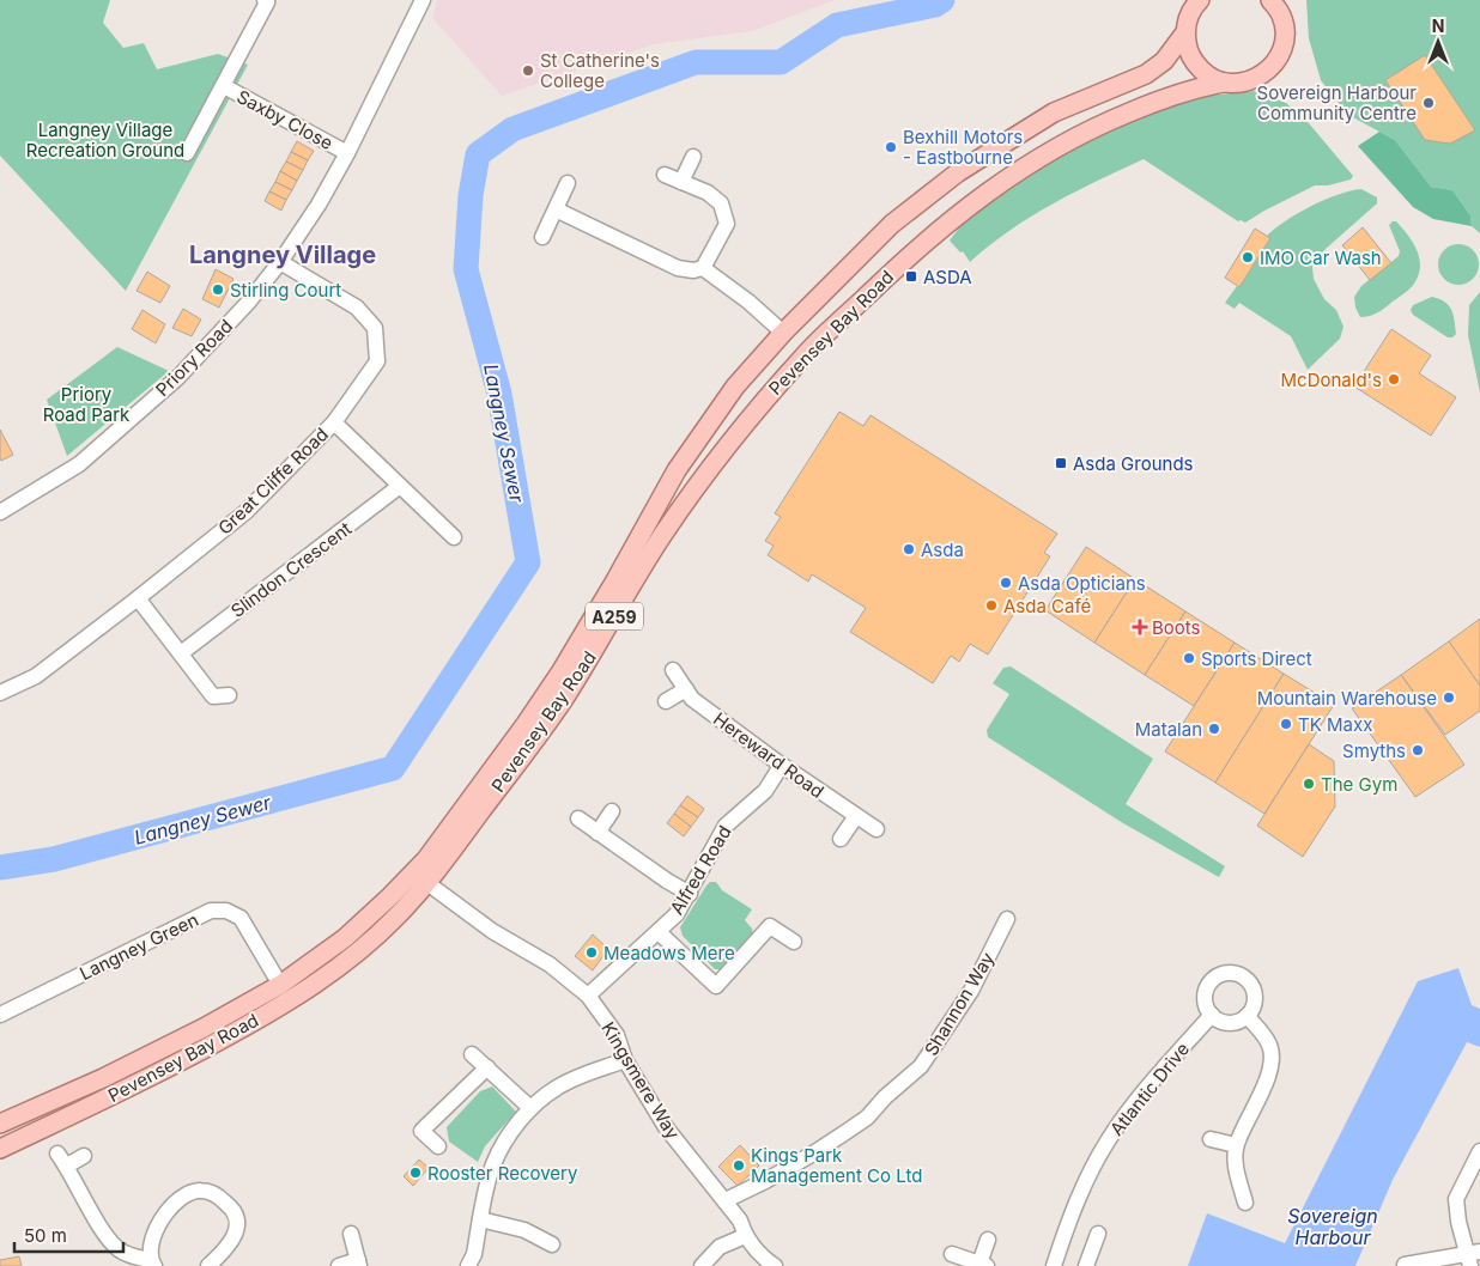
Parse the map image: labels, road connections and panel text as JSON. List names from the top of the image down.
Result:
{
  "streets": {
    "main road": ["Pevensey Bay Road", "A259"],
    "street": [
      "Saxby Close",
      "Priory Road",
      "Great Cliffe Road",
      "Slindon Crescent",
      "Hereward Road",
      "Alfred Road",
      "Langney Green",
      "Shannon Way",
      "Kingsmere Way",
      "Atlantic Drive"
    ]
  },
  "crossings": [
    ["Saxby Close", "Priory Road"],
    ["Pevensey Bay Road", "Langney Green"],
    ["Pevensey Bay Road", "Kingsmere Way"],
    ["Priory Road", "Great Cliffe Road"],
    ["Hereward Road", "Alfred Road"],
    ["Alfred Road", "Kingsmere Way"],
    ["Shannon Way", "Kingsmere Way"]
  ],
  "districts": ["Langney Village"],
  "water": ["Langney Sewer", "Sovereign Harbour"],
  "parks": ["Langney Village Recreation Ground", "Priory Road Park"],
  "places": {
    "other": [
      "St Catherine's College",
      "Sovereign Harbour Community Centre",
      "Bexhill Motors - Eastbourne",
      "IMO Car Wash",
      "Stirling Court",
      "McDonald's",
      "Asda",
      "Asda Opticians",
      "Asda Café",
      "Sports Direct",
      "Mountain Warehouse",
      "TK Maxx",
      "Matalan",
      "Smyths",
      "The Gym",
      "Meadows Mere",
      "Kings Park Management Co Ltd",
      "Rooster Recovery"
    ],
    "transit": ["ASDA", "Asda Grounds"],
    "health": ["Boots"]
  },
  "scale_bar": "50 m",
  "north": "top"
}
